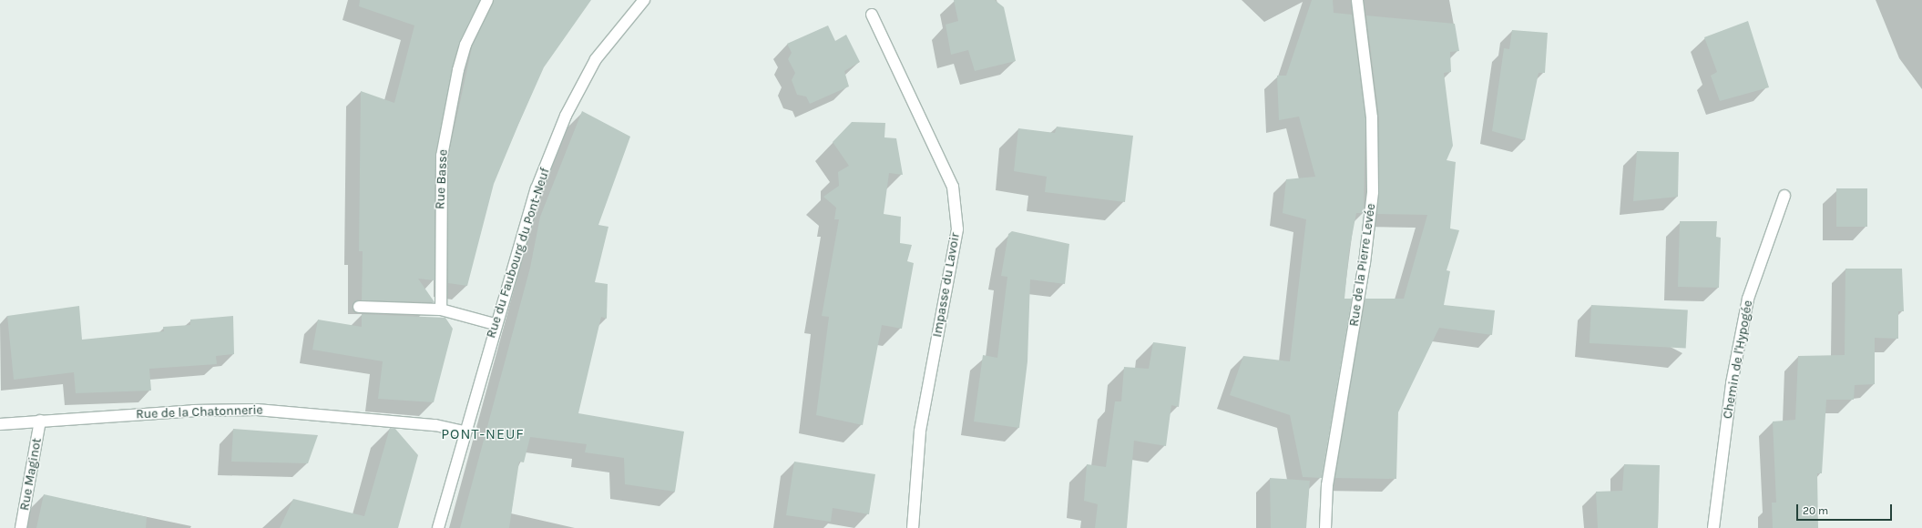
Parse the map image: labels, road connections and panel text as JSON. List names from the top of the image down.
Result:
{
  "streets": {
    "street": [
      "Rue Basse",
      "Rue du Faubourg du Pont-Neuf",
      "Rue de la Pierre Levée",
      "Impasse du Lavoir",
      "Chemin de l'Hypogée",
      "Rue de la Chatonnerie",
      "Rue Maginot"
    ]
  },
  "crossings": [
    ["Rue du Faubourg du Pont-Neuf", "Rue de la Chatonnerie"],
    ["Rue de la Chatonnerie", "Rue Maginot"]
  ],
  "districts": ["PONT-NEUF"],
  "scale_bar": "20 m"
}
